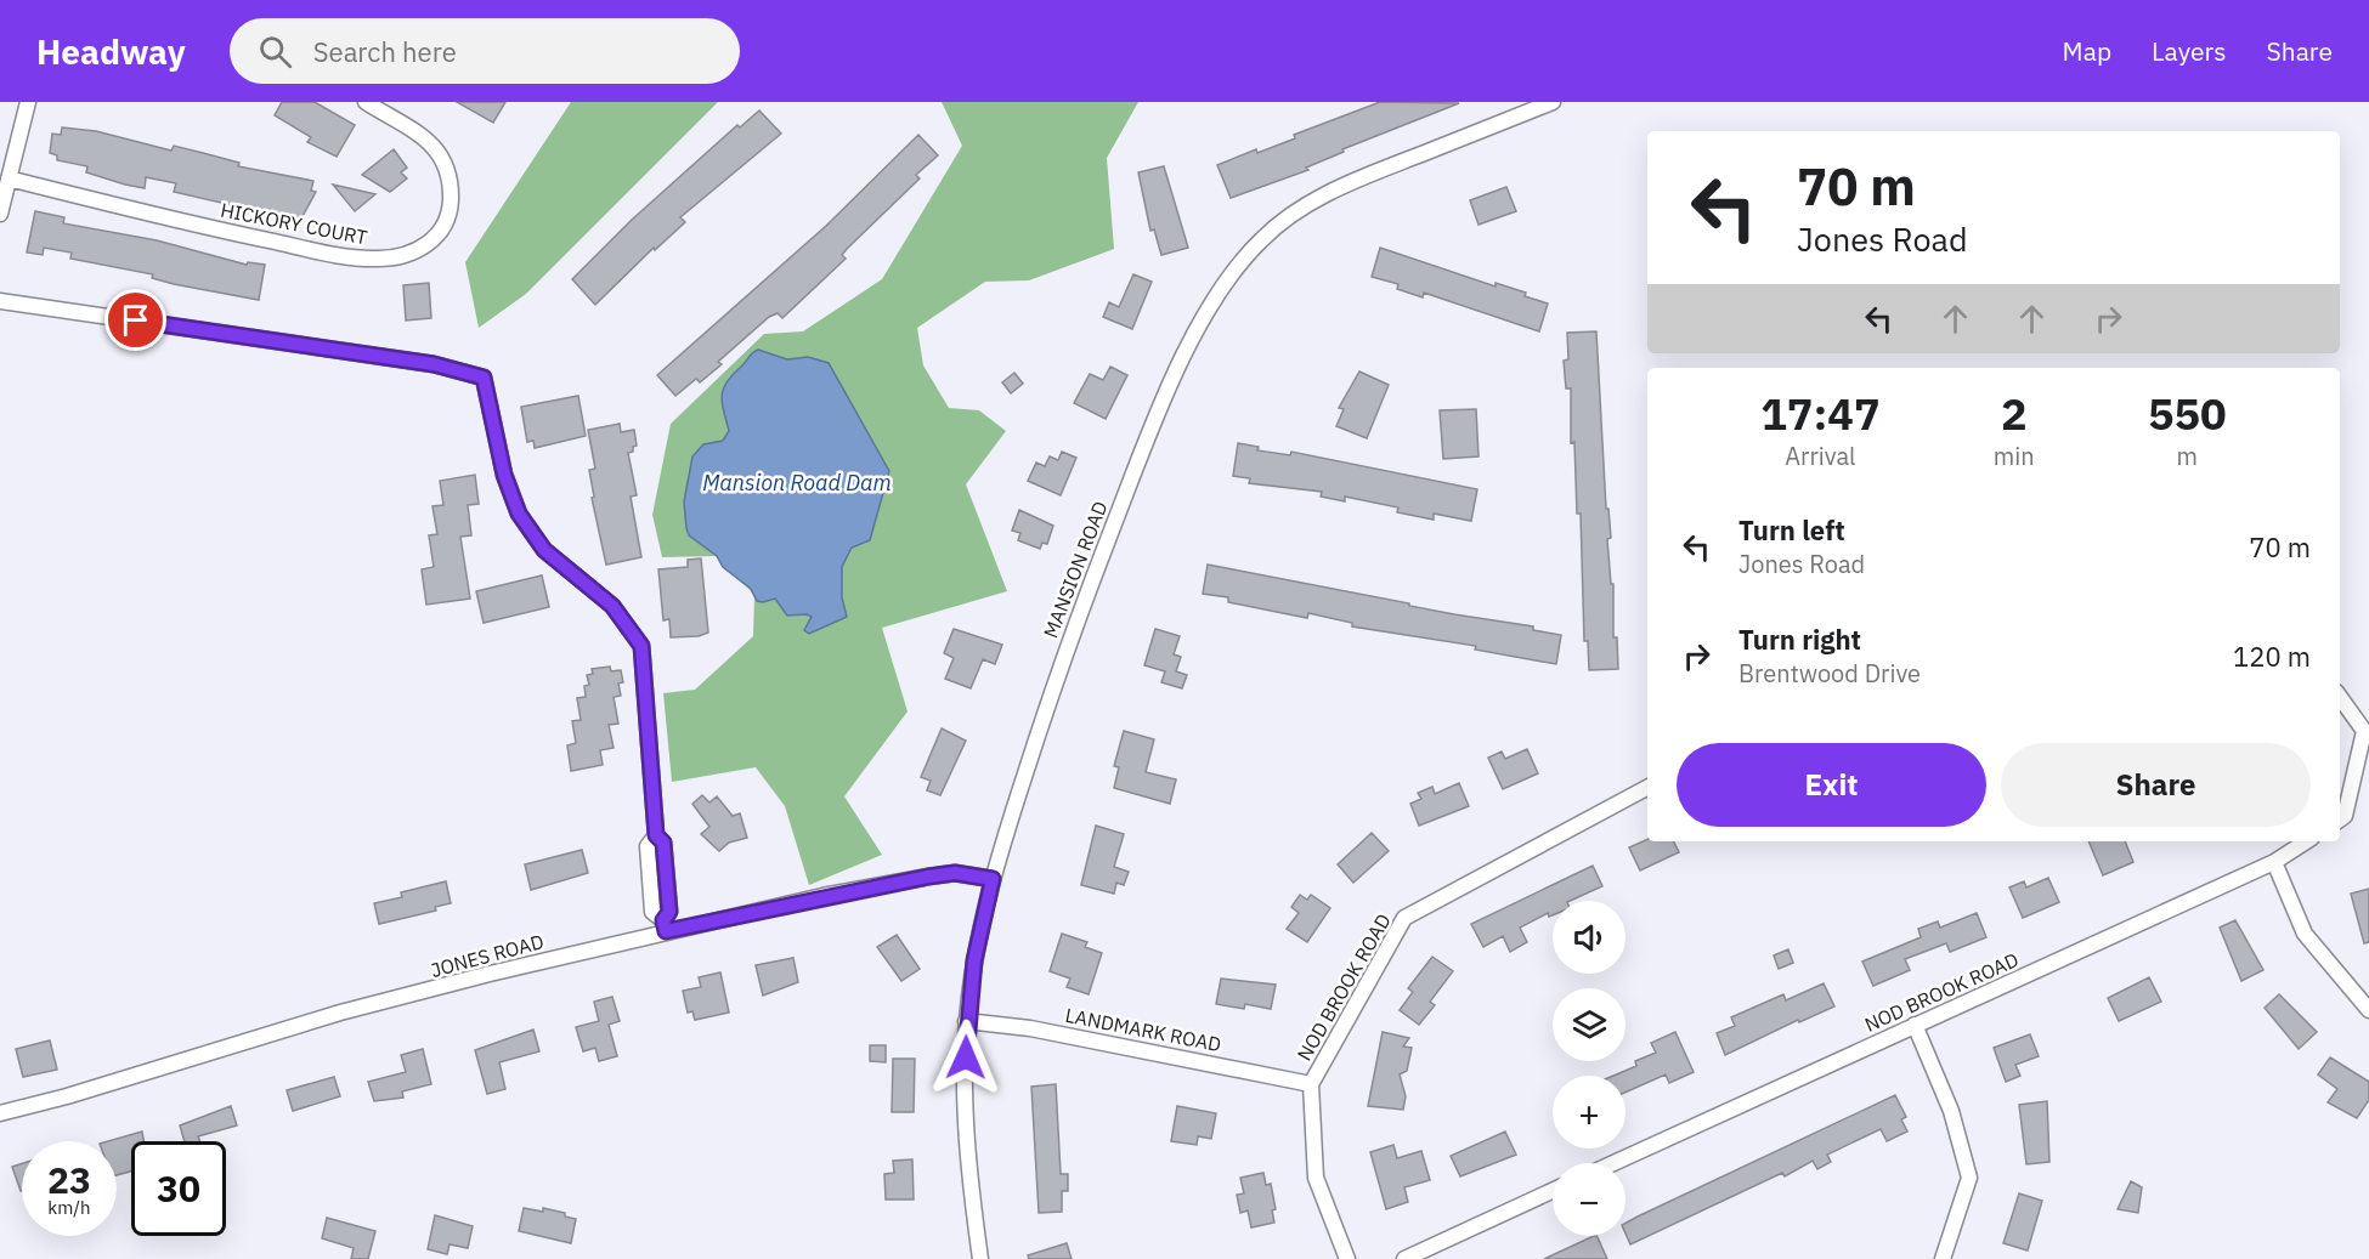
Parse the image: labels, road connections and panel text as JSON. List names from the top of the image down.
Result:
{
  "streets": {
    "street": [
      "HICKORY COURT",
      "MANSION ROAD",
      "JONES ROAD",
      "NOD BROOK ROAD",
      "LANDMARK ROAD"
    ]
  },
  "crossings": [
    ["MANSION ROAD", "JONES ROAD"],
    ["MANSION ROAD", "LANDMARK ROAD"],
    ["NOD BROOK ROAD", "LANDMARK ROAD"]
  ],
  "water": ["Mansion Road Dam"],
  "page": {
    "header": "Headway",
    "search": "Search here",
    "nav": ["Map", "Layers", "Share"],
    "turn": ["70 m", "Jones Road"],
    "eta": [
      "17:47",
      "Arrival",
      "2",
      "min",
      "550",
      "m"
    ],
    "list": [
      {
        "name": "Turn left",
        "note": "Jones Road",
        "value": "70 m"
      },
      {
        "name": "Turn right",
        "note": "Brentwood Drive",
        "value": "120 m"
      }
    ],
    "buttons": ["Exit", "Share"],
    "map_buttons": ["+", "−"],
    "speed": "23 km/h",
    "limit": "30"
  }
}
